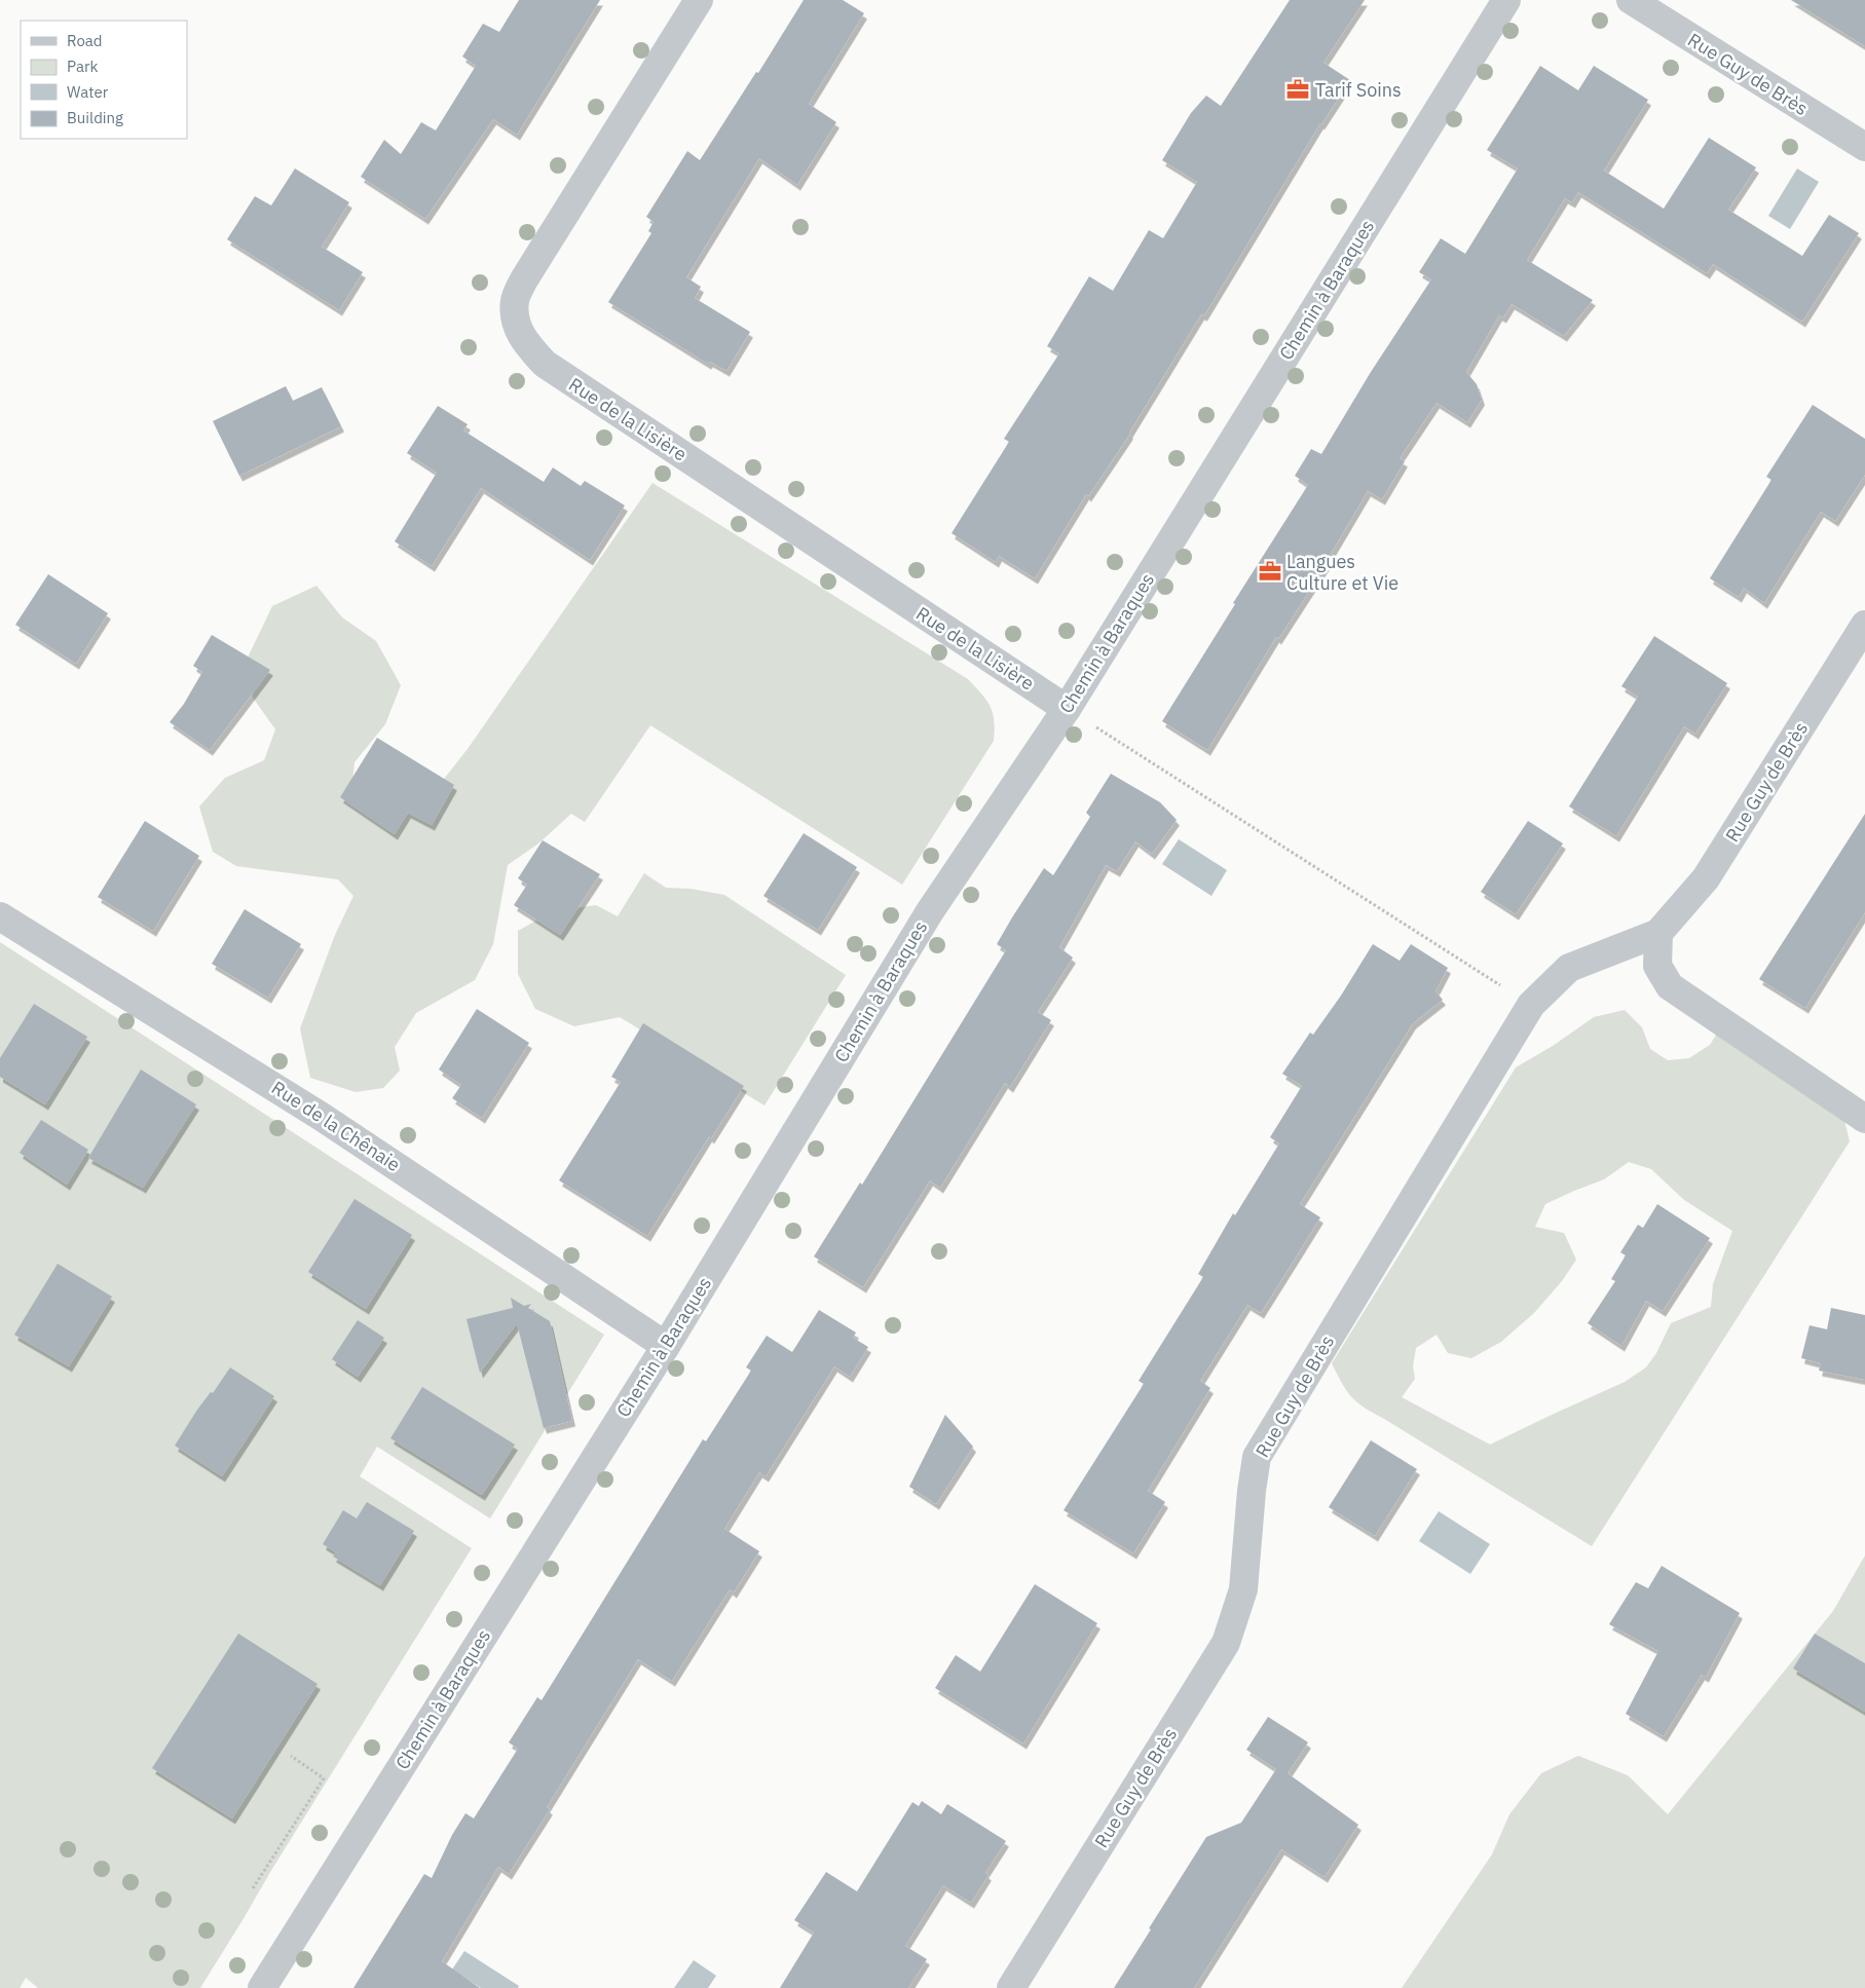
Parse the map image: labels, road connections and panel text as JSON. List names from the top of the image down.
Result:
{
  "streets": {
    "street": [
      "Rue Guy de Brès",
      "Chemin à Baraques",
      "Rue de la Lisière",
      "Rue de la Chênaie"
    ]
  },
  "crossings": [
    ["Chemin à Baraques", "Rue de la Lisière"],
    ["Chemin à Baraques", "Rue de la Chênaie"]
  ],
  "places": {
    "office": ["Tarif Soins", "Langues Culture et Vie"]
  },
  "legend": [
    "Road",
    "Park",
    "Water",
    "Building"
  ]
}
